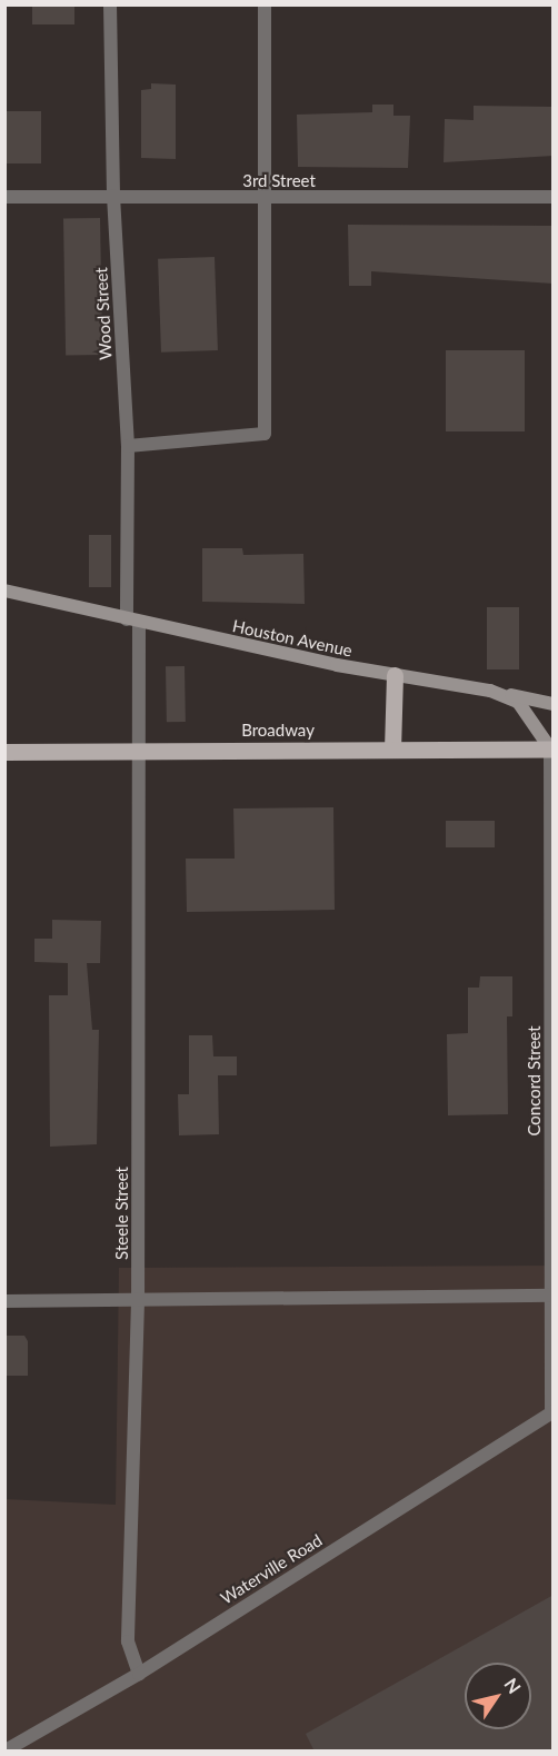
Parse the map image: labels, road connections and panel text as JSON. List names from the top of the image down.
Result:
{
  "streets": {
    "main road": ["Broadway"],
    "street": [
      "3rd Street",
      "Wood Street",
      "Houston Avenue",
      "Concord Street",
      "Steele Street",
      "Waterville Road"
    ]
  },
  "crossings": [
    ["3rd Street", "Wood Street"],
    ["Wood Street", "Houston Avenue"],
    ["Wood Street", "Broadway"],
    ["Wood Street", "Steele Street"],
    ["Houston Avenue", "Broadway"],
    ["Houston Avenue", "Concord Street"],
    ["Broadway", "Concord Street"],
    ["Broadway", "Steele Street"],
    ["Concord Street", "Waterville Road"],
    ["Steele Street", "Waterville Road"]
  ],
  "north": "top right"
}
